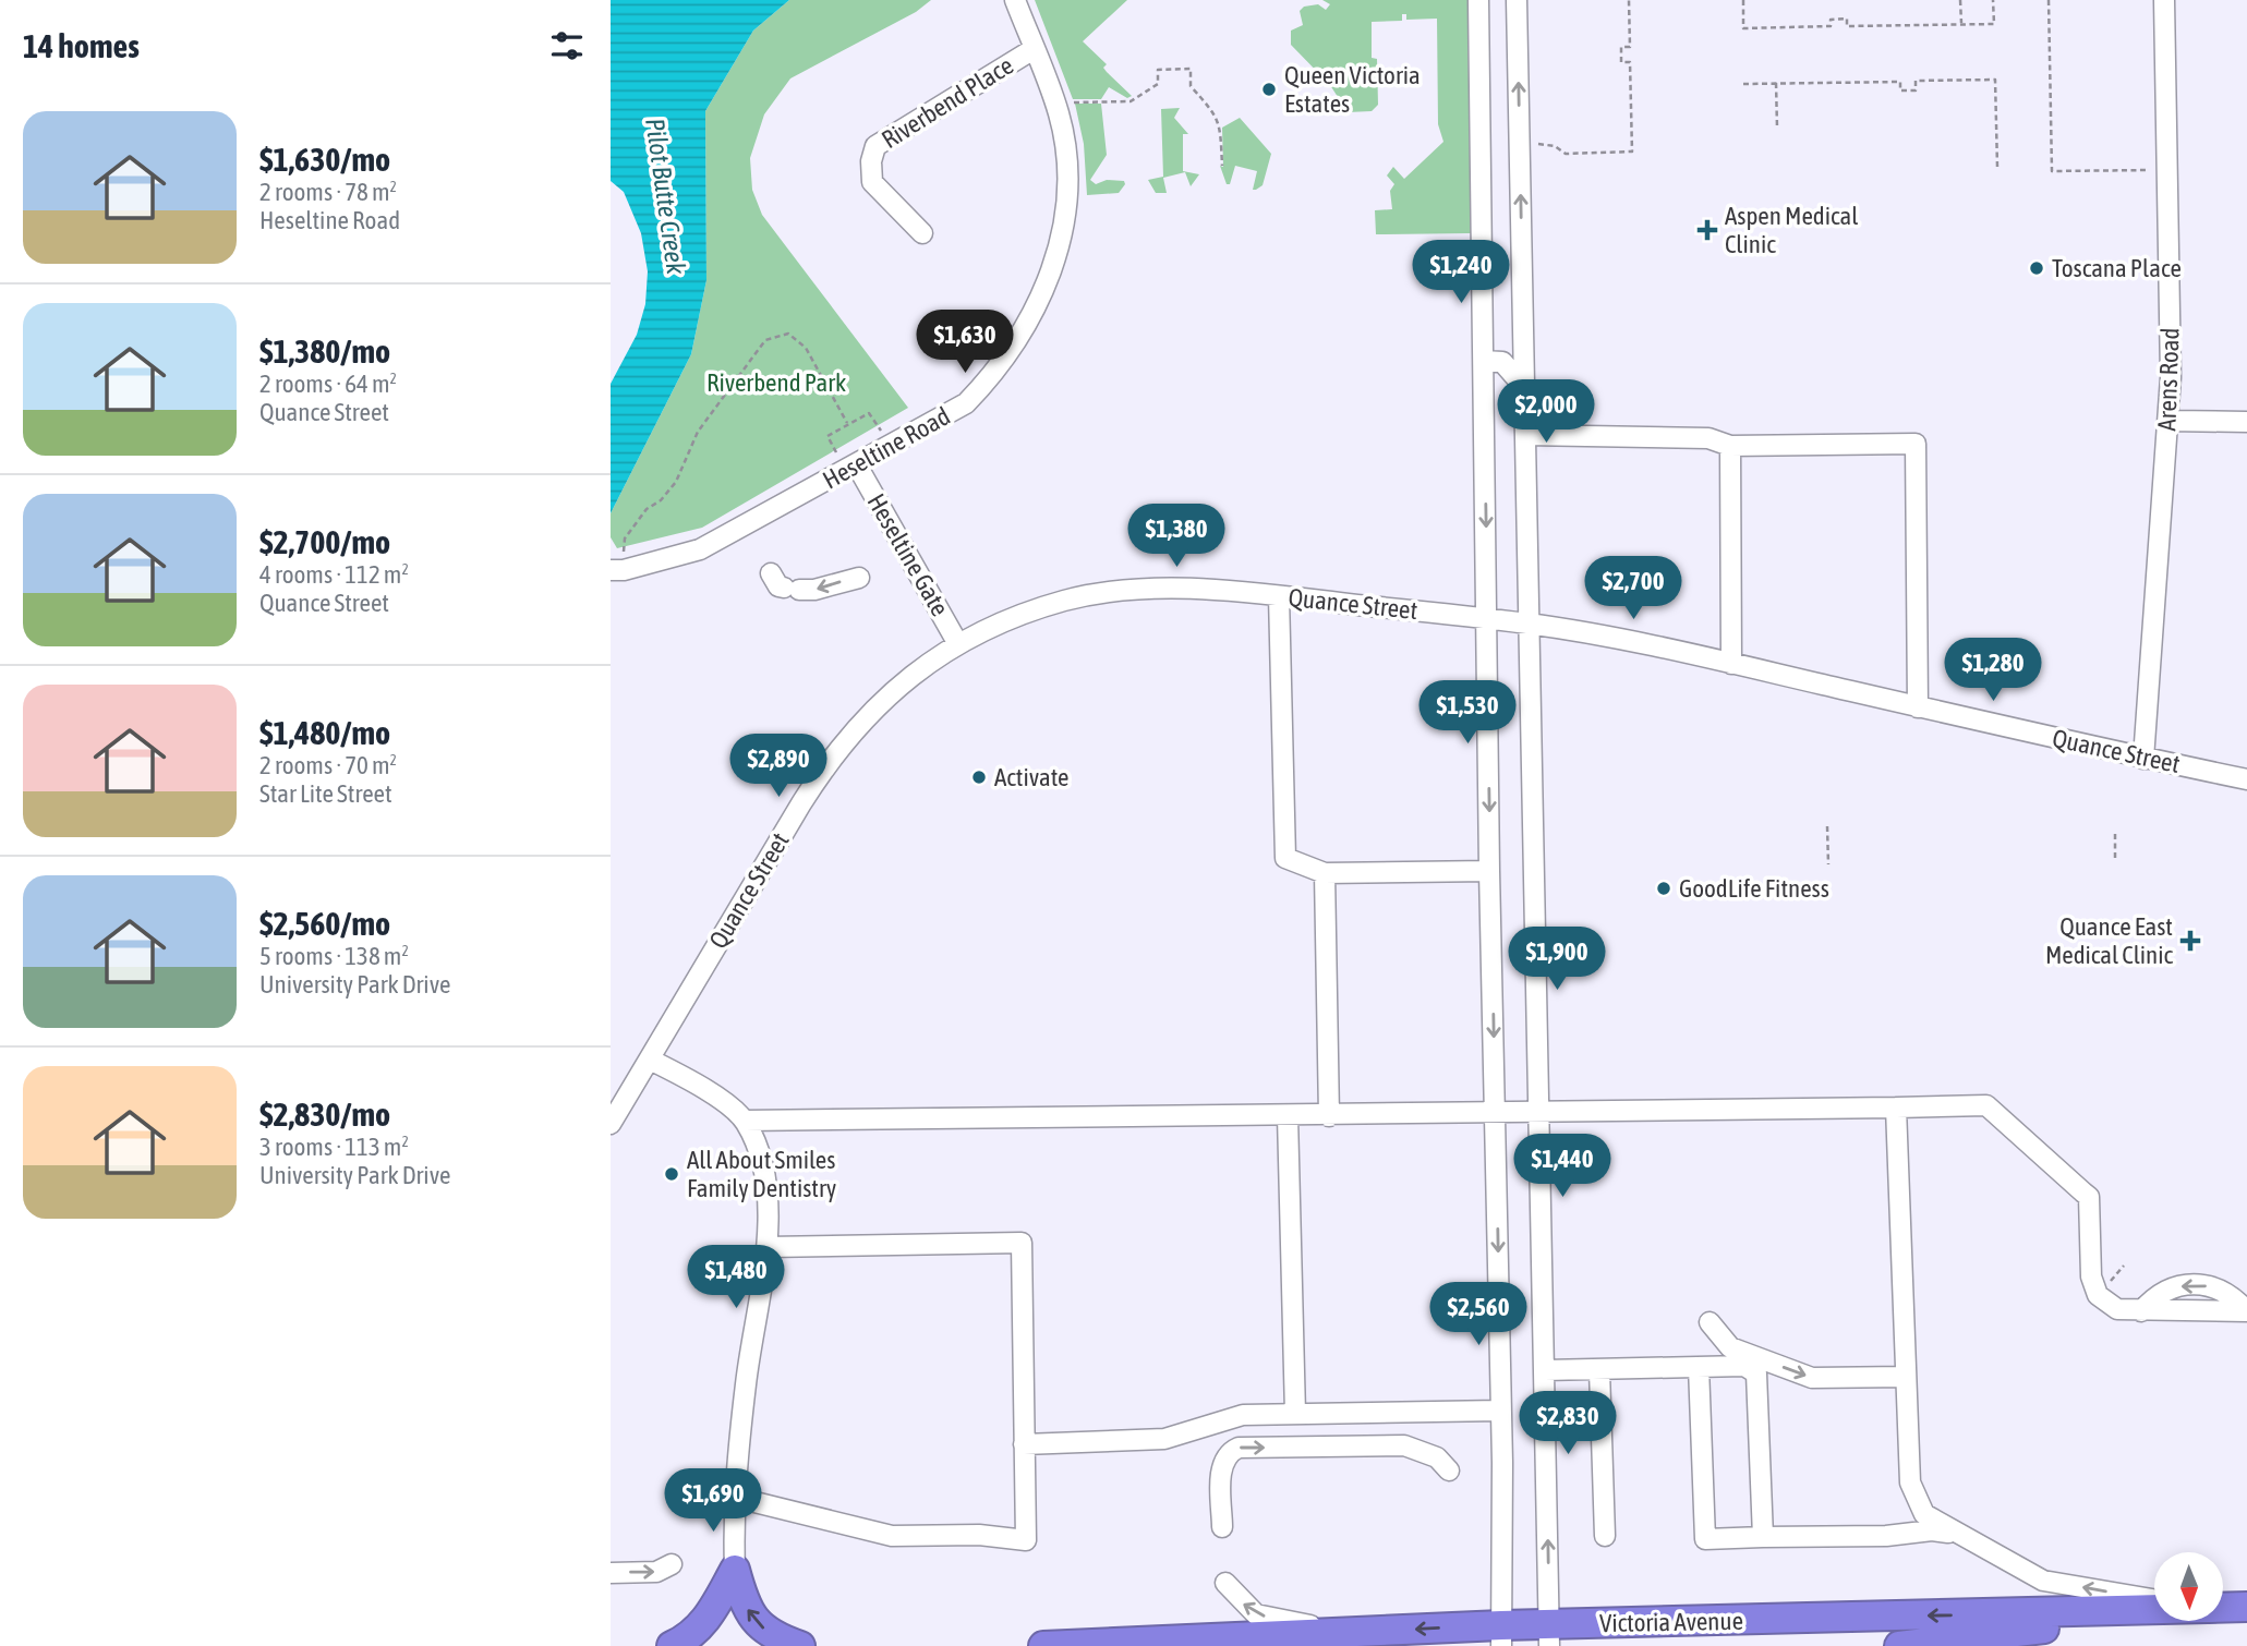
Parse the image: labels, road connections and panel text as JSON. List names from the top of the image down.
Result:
{
  "streets": {
    "highway": ["Victoria Avenue"],
    "street": [
      "Riverbend Place",
      "Arens Road",
      "Heseltine Road",
      "Heseltine Gate",
      "Quance Street"
    ]
  },
  "crossings": [
    ["Riverbend Place", "Heseltine Road"],
    ["Arens Road", "Quance Street"],
    ["Heseltine Road", "Heseltine Gate"],
    ["Heseltine Gate", "Quance Street"]
  ],
  "water": ["Pilot Butte Creek"],
  "parks": ["Riverbend Park"],
  "places": {
    "other": [
      "Queen Victoria Estates",
      "Toscana Place",
      "Activate",
      "GoodLife Fitness",
      "All About Smiles Family Dentistry"
    ],
    "health": ["Aspen Medical Clinic", "Quance East Medical Clinic"]
  },
  "north": "bottom",
  "page": {
    "heading": "14 homes",
    "list": [
      {
        "name": "$1,630/mo",
        "note": "2 rooms · 78 m² · Heseltine Road"
      },
      {
        "name": "$1,380/mo",
        "note": "2 rooms · 64 m² · Quance Street"
      },
      {
        "name": "$2,700/mo",
        "note": "4 rooms · 112 m² · Quance Street"
      },
      {
        "name": "$1,480/mo",
        "note": "2 rooms · 70 m² · Star Lite Street"
      },
      {
        "name": "$2,560/mo",
        "note": "5 rooms · 138 m² · University Park Drive"
      },
      {
        "name": "$2,830/mo",
        "note": "3 rooms · 113 m² · University Park Drive"
      }
    ],
    "price": [
      "$1,240",
      "$1,630",
      "$2,000",
      "$1,380",
      "$2,700",
      "$1,280",
      "$1,530",
      "$2,890",
      "$1,900",
      "$1,440",
      "$1,480",
      "$2,560",
      "$2,830",
      "$1,690"
    ]
  }
}
